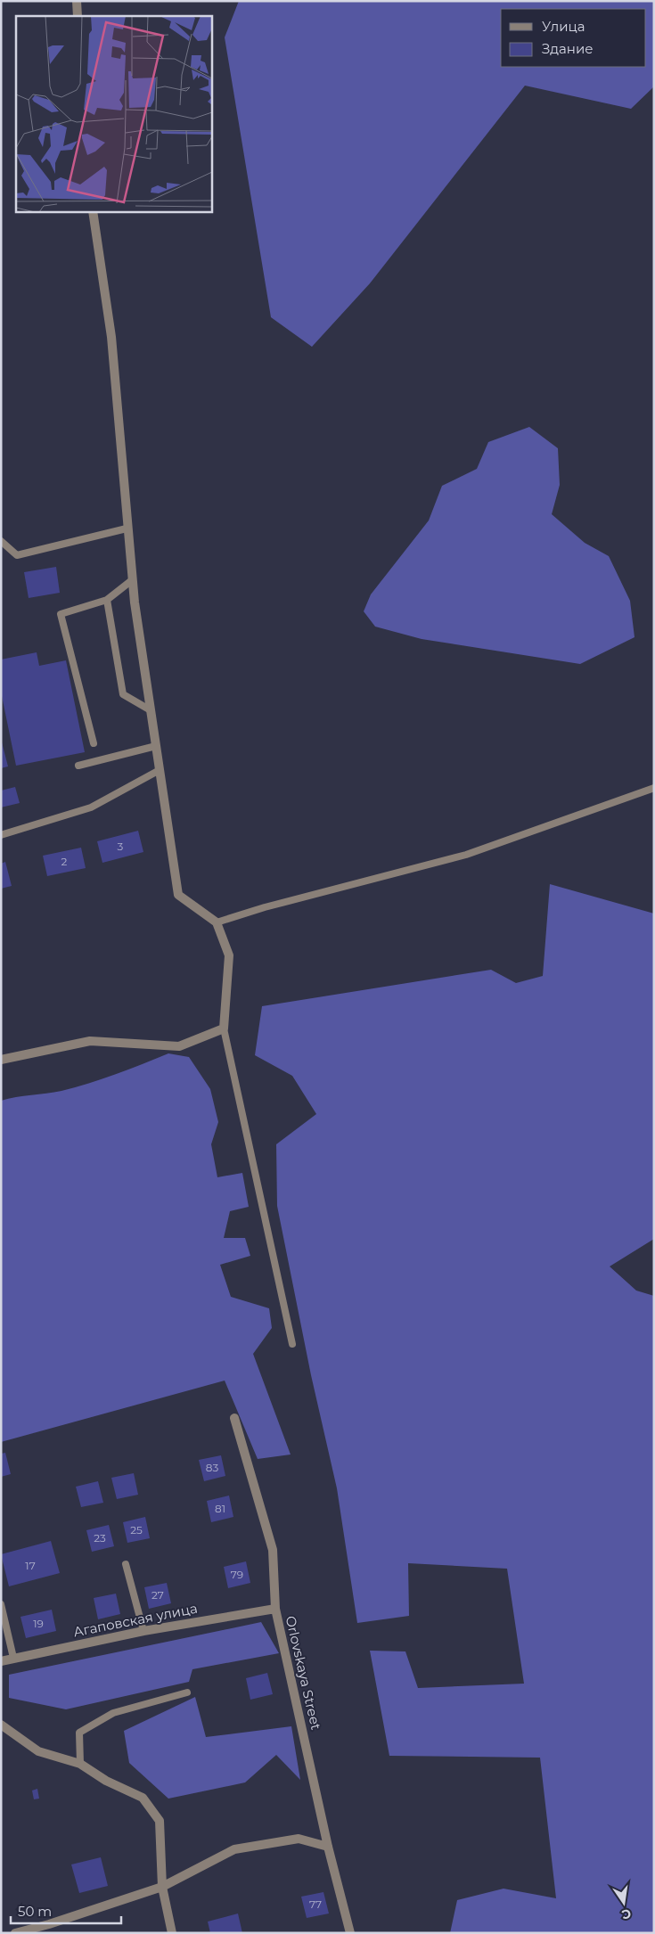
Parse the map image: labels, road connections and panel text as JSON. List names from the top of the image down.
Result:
{
  "streets": {
    "street": ["Агаповская улица", "Orlovskaya Street"]
  },
  "crossings": [
    ["Агаповская улица", "Orlovskaya Street"]
  ],
  "house_numbers": [
    "3",
    "2",
    "83",
    "81",
    "25",
    "23",
    "17",
    "79",
    "27",
    "19",
    "77"
  ],
  "legend": ["Улица", "Здание"],
  "scale_bar": "50 m",
  "north": "bottom"
}
